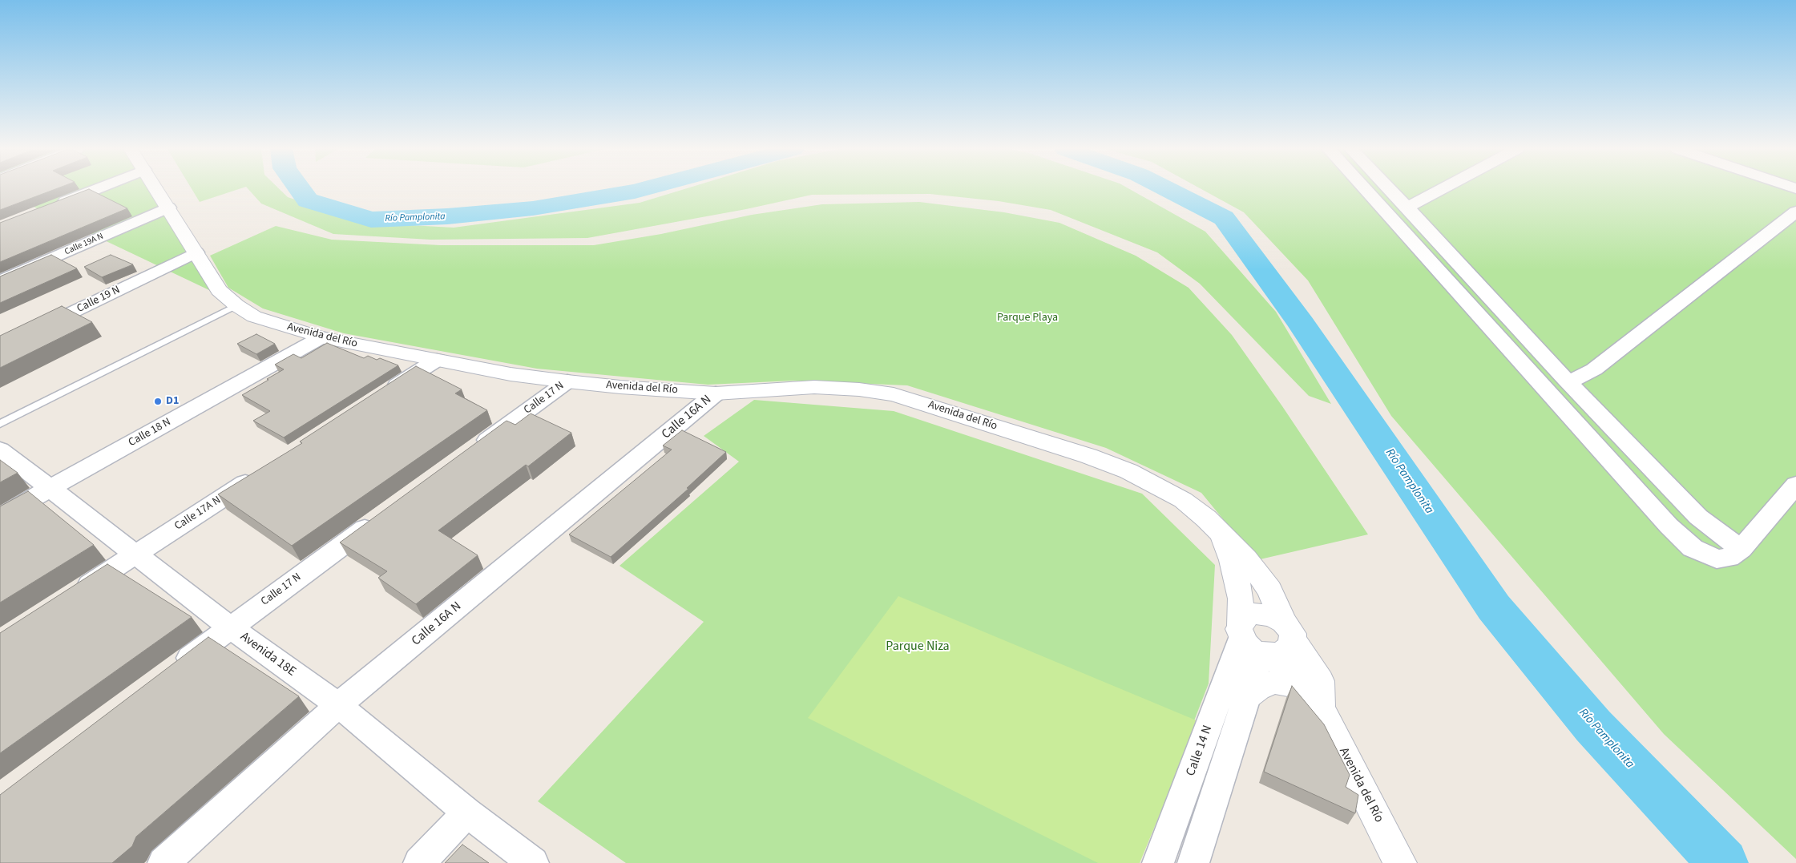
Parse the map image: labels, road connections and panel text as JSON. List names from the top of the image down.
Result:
{
  "streets": {
    "main road": ["Avenida del Río"],
    "street": [
      "Calle 19A N",
      "Calle 19 N",
      "Calle 17 N",
      "Calle 16A N",
      "Calle 18 N",
      "Calle 17A N",
      "Avenida 18E",
      "Calle 14 N"
    ]
  },
  "crossings": [
    ["Calle 19A N", "Avenida del Río"],
    ["Calle 19 N", "Avenida del Río"],
    ["Avenida del Río", "Calle 17 N"],
    ["Avenida del Río", "Calle 16A N"],
    ["Avenida del Río", "Calle 18 N"],
    ["Calle 17 N", "Avenida 18E"],
    ["Calle 16A N", "Avenida 18E"],
    ["Calle 18 N", "Avenida 18E"],
    ["Calle 17A N", "Avenida 18E"]
  ],
  "water": ["Río Pamplonita"],
  "parks": ["Parque Playa", "Parque Niza"],
  "places": ["D1"]
}
